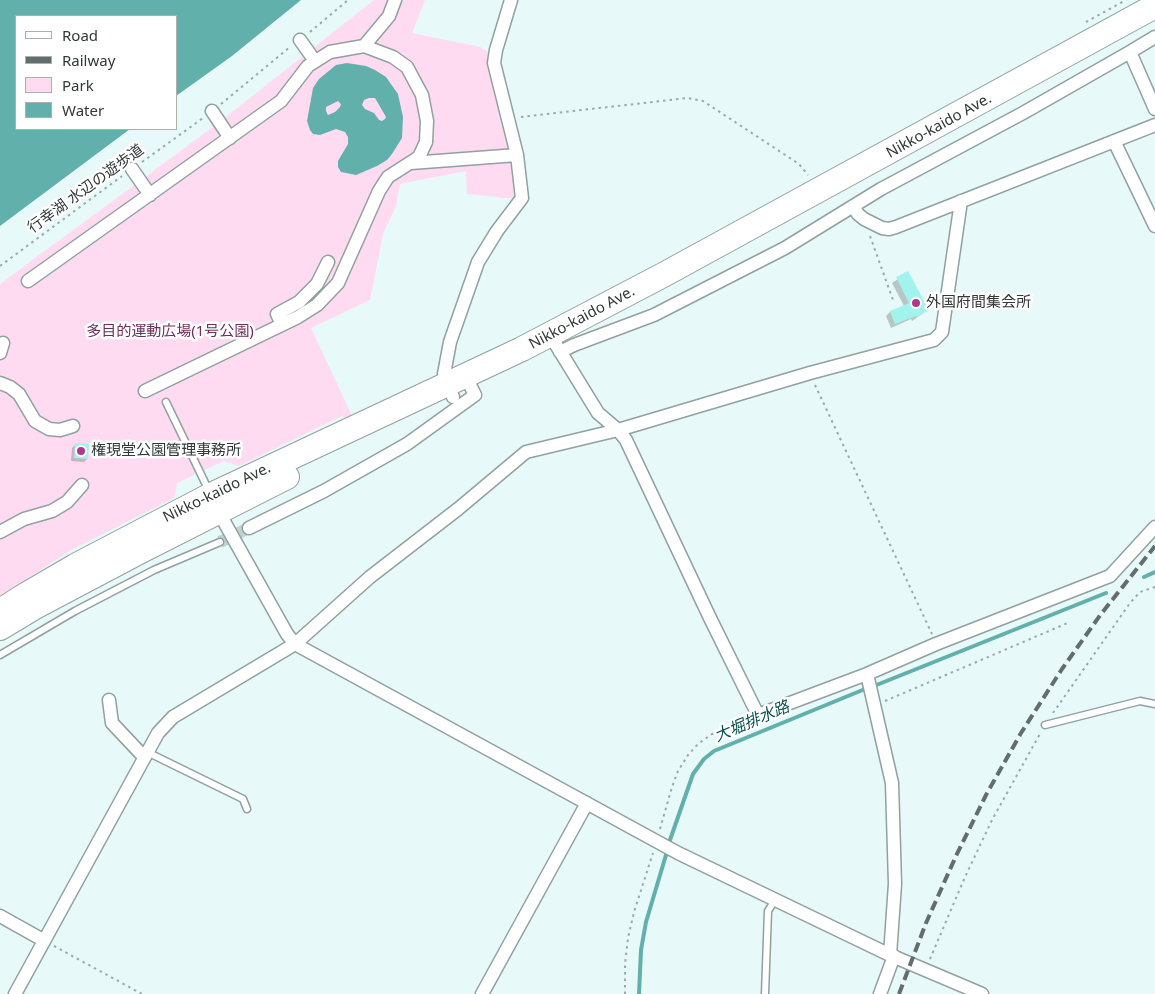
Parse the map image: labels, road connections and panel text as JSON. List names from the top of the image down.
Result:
{
  "streets": {
    "highway": ["Nikko-kaido Ave."],
    "path": ["行幸湖 水辺の遊歩道"]
  },
  "water": ["大堀排水路"],
  "parks": ["多目的運動広場(1号公園)"],
  "places": ["外国府間集会所", "権現堂公園管理事務所"],
  "legend": [
    "Road",
    "Railway",
    "Park",
    "Water"
  ]
}
